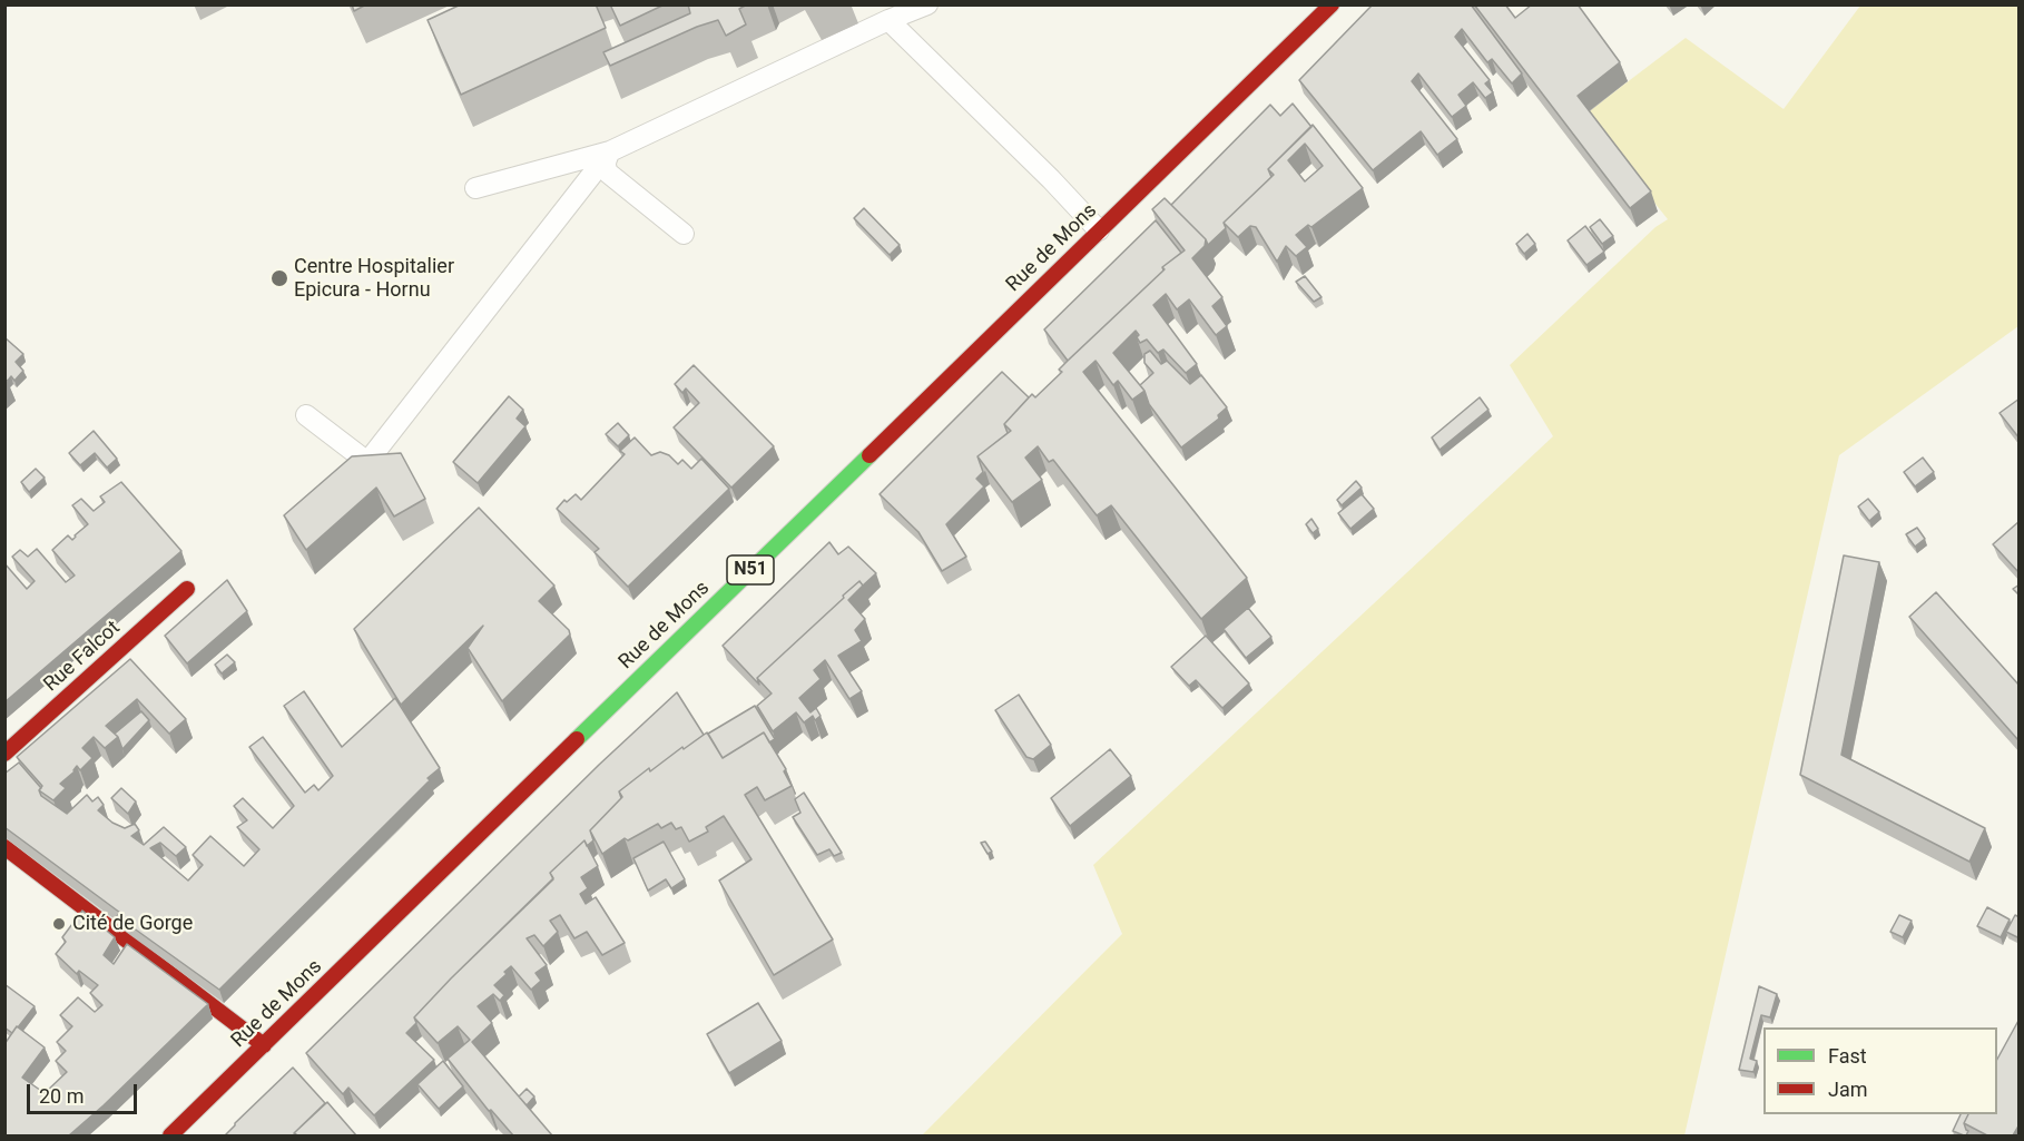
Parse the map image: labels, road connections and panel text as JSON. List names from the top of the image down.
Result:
{
  "streets": {
    "main road": ["Rue de Mons", "N51", "Rue Falcot"]
  },
  "places": ["Centre Hospitalier Epicura - Hornu", "Cité de Gorge"],
  "legend": ["Fast", "Jam"],
  "scale_bar": "20 m"
}
